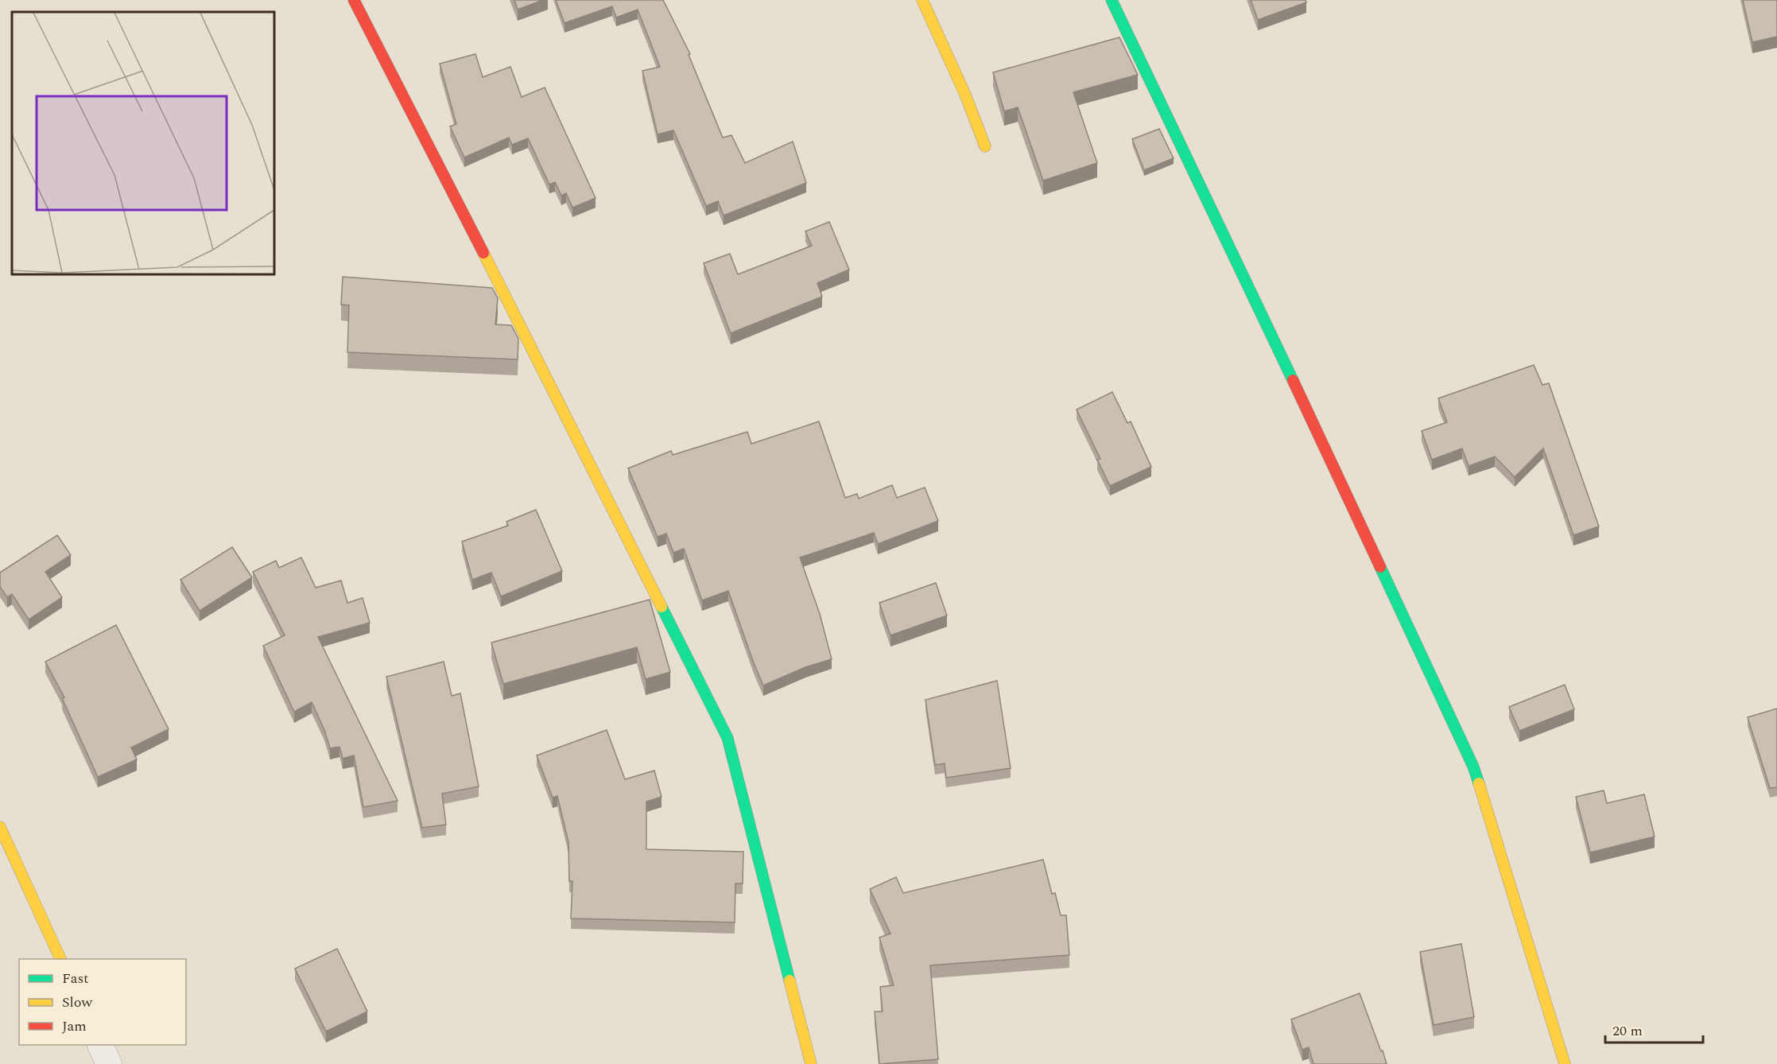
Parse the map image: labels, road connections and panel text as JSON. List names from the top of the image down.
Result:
{
  "legend": ["Fast", "Slow", "Jam"],
  "scale_bar": "20 m"
}
